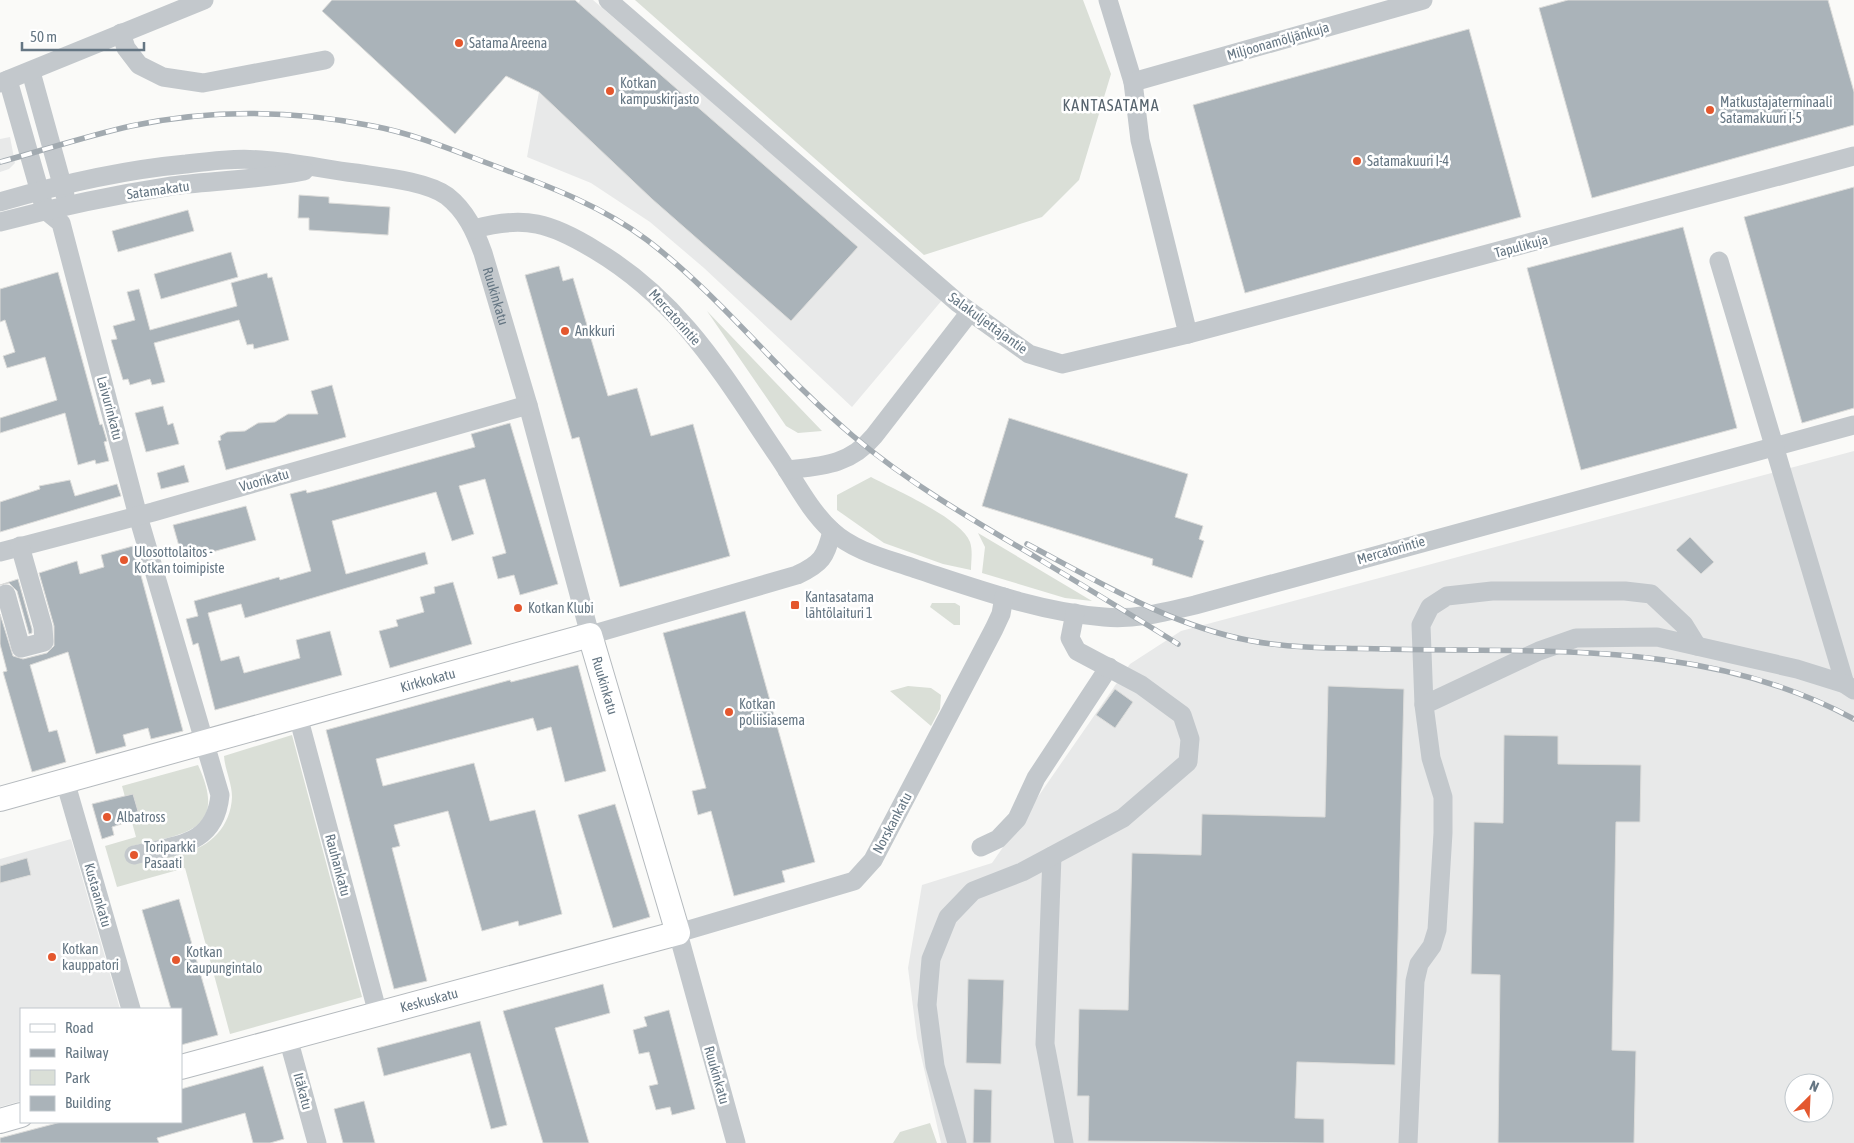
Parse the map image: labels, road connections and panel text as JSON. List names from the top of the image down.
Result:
{
  "streets": {
    "main road": ["Ruukinkatu", "Kirkkokatu", "Keskuskatu"],
    "street": [
      "Miljoonamöljänkuja",
      "Satamakatu",
      "Tapulikuja",
      "Mercatorintie",
      "Salakuljettajantie",
      "Laivurinkatu",
      "Vuorikatu",
      "Norskankatu",
      "Rauhankatu",
      "Kustaankatu",
      "Itäkatu"
    ]
  },
  "crossings": [
    ["Satamakatu", "Ruukinkatu"],
    ["Satamakatu", "Mercatorintie"],
    ["Tapulikuja", "Salakuljettajantie"],
    ["Ruukinkatu", "Mercatorintie"],
    ["Ruukinkatu", "Vuorikatu"],
    ["Ruukinkatu", "Kirkkokatu"],
    ["Ruukinkatu", "Norskankatu"],
    ["Ruukinkatu", "Keskuskatu"],
    ["Mercatorintie", "Kirkkokatu"],
    ["Mercatorintie", "Norskankatu"],
    ["Laivurinkatu", "Vuorikatu"],
    ["Laivurinkatu", "Kirkkokatu"],
    ["Kirkkokatu", "Rauhankatu"],
    ["Kirkkokatu", "Kustaankatu"],
    ["Norskankatu", "Keskuskatu"],
    ["Rauhankatu", "Keskuskatu"],
    ["Keskuskatu", "Itäkatu"]
  ],
  "districts": ["KANTASATAMA"],
  "places": {
    "other": [
      "Satama Areena",
      "Kotkan kampuskirjasto",
      "Matkustajaterminaali Satamakuuri I-5",
      "Satamakuuri I-4",
      "Ankkuri",
      "Ulosottolaitos - Kotkan toimipiste",
      "Kotkan Klubi",
      "Kotkan poliisiasema",
      "Albatross",
      "Toriparkki Pasaati",
      "Kotkan kauppatori",
      "Kotkan kaupungintalo"
    ],
    "transit": ["Kantasatama lähtölaituri 1"]
  },
  "legend": [
    "Road",
    "Railway",
    "Park",
    "Building"
  ],
  "scale_bar": "50 m",
  "north": "top right"
}
